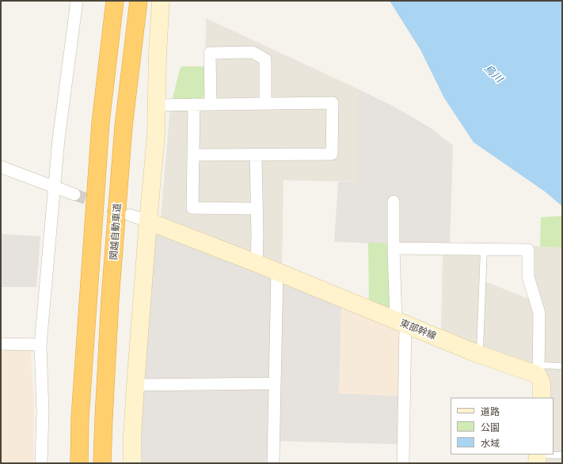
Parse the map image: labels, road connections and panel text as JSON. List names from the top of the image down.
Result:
{
  "streets": {
    "highway": ["関越自動車道"],
    "street": ["東部幹線"]
  },
  "water": ["烏川"],
  "legend": ["道路", "公園", "水域"]
}
